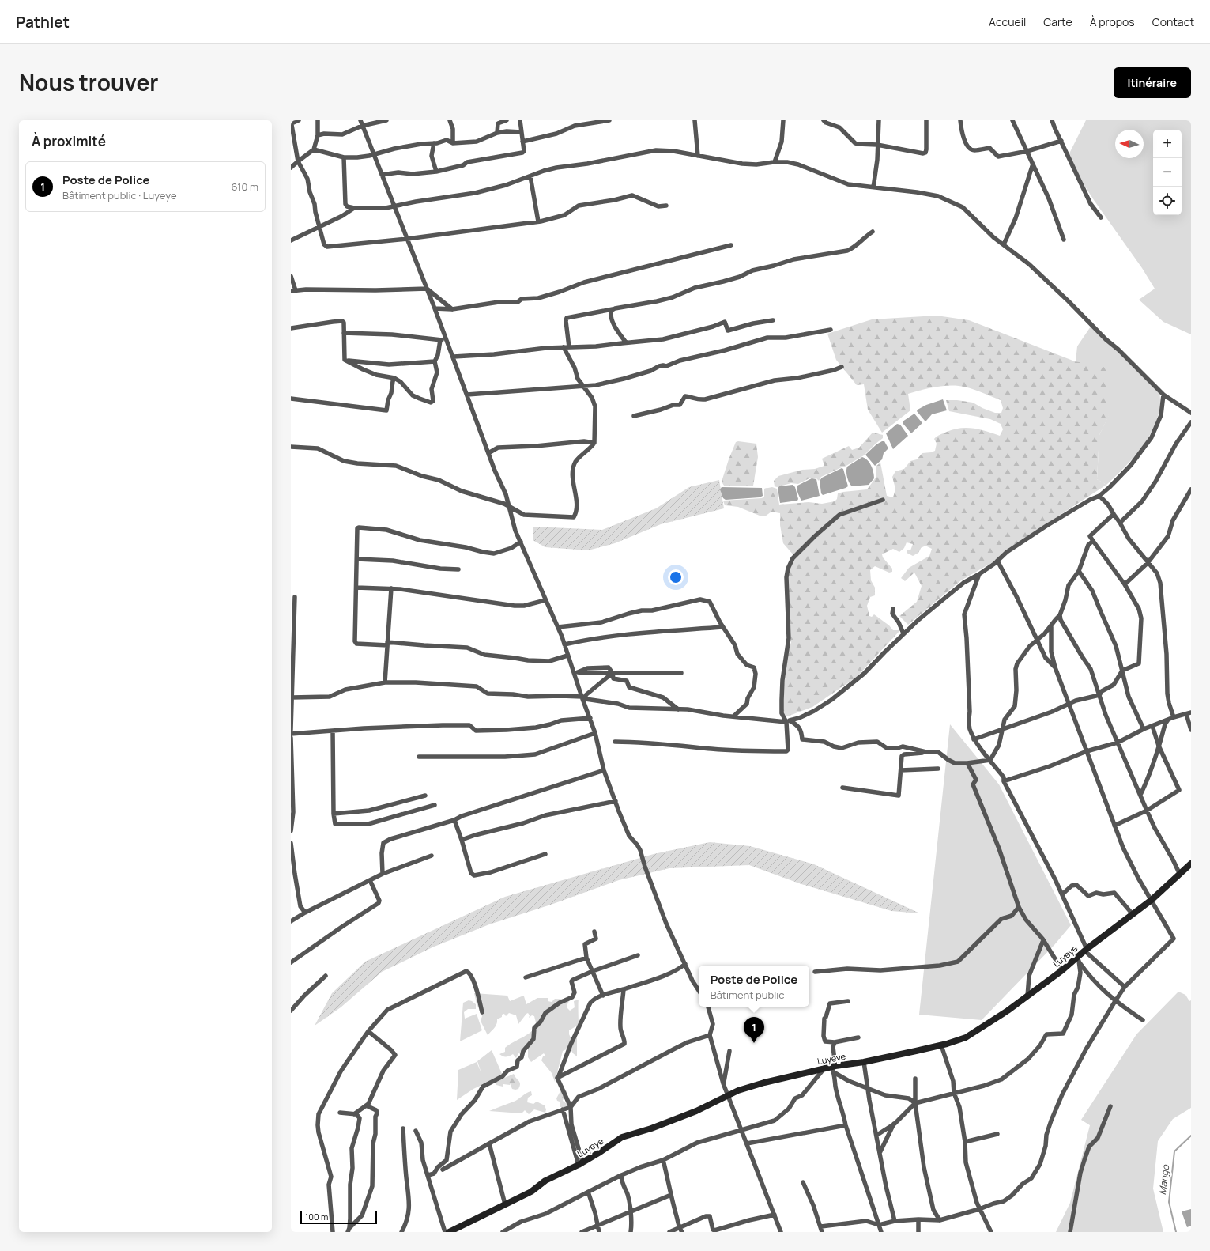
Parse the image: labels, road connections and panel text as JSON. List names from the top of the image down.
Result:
{
  "streets": {
    "street": ["Luyeye"]
  },
  "water": ["Mango"],
  "scale_bar": "100 m",
  "north": "left",
  "page": {
    "header": "Pathlet",
    "nav": [
      "Accueil",
      "Carte",
      "À propos",
      "Contact"
    ],
    "title": "Nous trouver",
    "buttons": "Itinéraire",
    "heading": "À proximité",
    "map_buttons": ["+", "−"],
    "list": [
      {
        "mark": "1",
        "name": "Poste de Police",
        "note": "Bâtiment public · Luyeye",
        "value": "610 m"
      }
    ],
    "popup": ["Poste de Police", "Bâtiment public"],
    "pins": "1",
    "scale": "100 m"
  }
}
